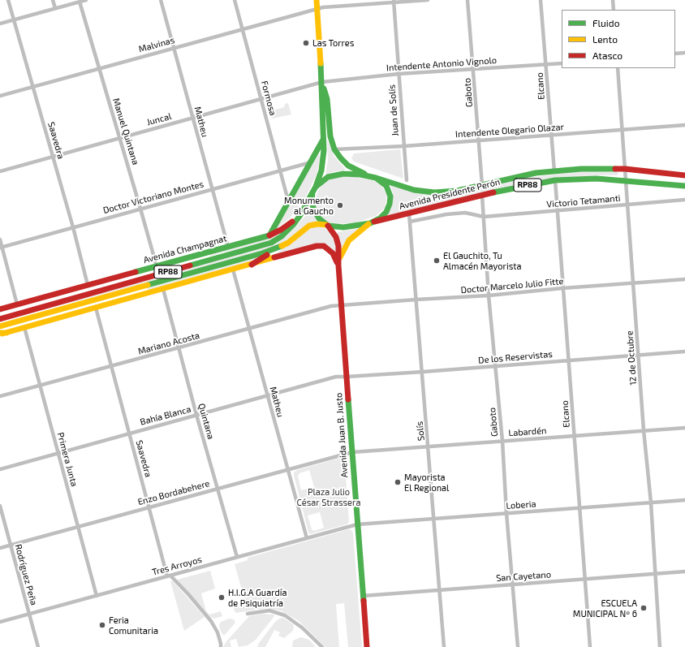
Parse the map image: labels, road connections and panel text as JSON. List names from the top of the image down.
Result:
{
  "streets": {
    "main road": [
      "RP88",
      "Avenida Presidente Perón",
      "Avenida Champagnat",
      "Avenida Juan B. Justo"
    ],
    "street": [
      "Malvinas",
      "Intendente Antonio Vignolo",
      "Elcano",
      "Gaboto",
      "Formosa",
      "Juan de Solís",
      "Juncal",
      "Matheu",
      "Intendente Olegario Olazar",
      "Manuel Quintana",
      "Saavedra",
      "Doctor Victoriano Montes",
      "Victorio Tetamanti",
      "Doctor Marcelo Julio Fitte",
      "Mariano Acosta",
      "De los Reservistas",
      "12 de Octubre",
      "Bahía Blanca",
      "Quintana",
      "Solís",
      "Labardén",
      "Primera Junta",
      "Enzo Bordabehere",
      "Loberia",
      "Tres Arroyos",
      "Rodríguez Peña",
      "San Cayetano"
    ]
  },
  "crossings": [
    ["Malvinas", "Formosa"],
    ["Malvinas", "Juan de Solís"],
    ["Malvinas", "Matheu"],
    ["Malvinas", "Manuel Quintana"],
    ["Malvinas", "Saavedra"],
    ["Intendente Antonio Vignolo", "Elcano"],
    ["Intendente Antonio Vignolo", "Gaboto"],
    ["Intendente Antonio Vignolo", "Juan de Solís"],
    ["Intendente Antonio Vignolo", "Juncal"],
    ["Elcano", "Intendente Olegario Olazar"],
    ["Elcano", "Avenida Presidente Perón"],
    ["Elcano", "Victorio Tetamanti"],
    ["Elcano", "Doctor Marcelo Julio Fitte"],
    ["Elcano", "De los Reservistas"],
    ["Elcano", "Labardén"],
    ["Elcano", "Loberia"],
    ["Elcano", "San Cayetano"],
    ["Gaboto", "Intendente Olegario Olazar"],
    ["Gaboto", "Avenida Presidente Perón"],
    ["Gaboto", "Victorio Tetamanti"],
    ["Gaboto", "Doctor Marcelo Julio Fitte"],
    ["Gaboto", "De los Reservistas"],
    ["Gaboto", "Labardén"],
    ["Gaboto", "Loberia"],
    ["Gaboto", "San Cayetano"],
    ["Formosa", "Juncal"],
    ["Formosa", "Doctor Victoriano Montes"],
    ["Juan de Solís", "Intendente Olegario Olazar"],
    ["Juncal", "Matheu"],
    ["Juncal", "Manuel Quintana"],
    ["Juncal", "Saavedra"],
    ["Matheu", "Doctor Victoriano Montes"],
    ["Matheu", "Avenida Champagnat"],
    ["Matheu", "Mariano Acosta"],
    ["Matheu", "Bahía Blanca"],
    ["Matheu", "Enzo Bordabehere"],
    ["Matheu", "Tres Arroyos"],
    ["Intendente Olegario Olazar", "12 de Octubre"],
    ["Manuel Quintana", "Doctor Victoriano Montes"],
    ["Manuel Quintana", "Avenida Champagnat"],
    ["Saavedra", "Doctor Victoriano Montes"],
    ["Saavedra", "Avenida Champagnat"],
    ["Saavedra", "Mariano Acosta"],
    ["Saavedra", "Bahía Blanca"],
    ["Saavedra", "Enzo Bordabehere"],
    ["Saavedra", "Tres Arroyos"],
    ["RP88", "Avenida Presidente Perón"],
    ["RP88", "Avenida Champagnat"],
    ["RP88", "Avenida Juan B. Justo"],
    ["Avenida Presidente Perón", "Avenida Champagnat"],
    ["Avenida Presidente Perón", "12 de Octubre"],
    ["Avenida Presidente Perón", "Solís"],
    ["Avenida Presidente Perón", "Avenida Juan B. Justo"],
    ["Victorio Tetamanti", "12 de Octubre"],
    ["Victorio Tetamanti", "Solís"],
    ["Avenida Champagnat", "Avenida Juan B. Justo"],
    ["Doctor Marcelo Julio Fitte", "Mariano Acosta"],
    ["Doctor Marcelo Julio Fitte", "12 de Octubre"],
    ["Doctor Marcelo Julio Fitte", "Solís"],
    ["Doctor Marcelo Julio Fitte", "Avenida Juan B. Justo"],
    ["Mariano Acosta", "Quintana"],
    ["Mariano Acosta", "Avenida Juan B. Justo"],
    ["Mariano Acosta", "Primera Junta"],
    ["De los Reservistas", "12 de Octubre"],
    ["De los Reservistas", "Bahía Blanca"],
    ["De los Reservistas", "Solís"],
    ["De los Reservistas", "Avenida Juan B. Justo"],
    ["12 de Octubre", "Labardén"],
    ["12 de Octubre", "Loberia"],
    ["12 de Octubre", "San Cayetano"],
    ["Bahía Blanca", "Quintana"],
    ["Bahía Blanca", "Primera Junta"],
    ["Quintana", "Enzo Bordabehere"],
    ["Quintana", "Tres Arroyos"],
    ["Solís", "Labardén"],
    ["Solís", "Loberia"],
    ["Solís", "San Cayetano"],
    ["Labardén", "Avenida Juan B. Justo"],
    ["Labardén", "Enzo Bordabehere"],
    ["Avenida Juan B. Justo", "Enzo Bordabehere"],
    ["Avenida Juan B. Justo", "Loberia"],
    ["Avenida Juan B. Justo", "Tres Arroyos"],
    ["Avenida Juan B. Justo", "San Cayetano"],
    ["Primera Junta", "Enzo Bordabehere"],
    ["Primera Junta", "Tres Arroyos"],
    ["Enzo Bordabehere", "Rodríguez Peña"],
    ["Loberia", "Tres Arroyos"],
    ["Tres Arroyos", "Rodríguez Peña"]
  ],
  "parks": ["Plaza Julio César Strassera"],
  "places": [
    "Las Torres",
    "Monumento al Gaucho",
    "El Gauchito, Tu Almacén Mayorista",
    "Mayorista El Regional",
    "H.I.G.A Guardía de Psiquiatría",
    "ESCUELA MUNICIPAL Nº 6",
    "Feria Comunitaria"
  ],
  "legend": ["Fluido", "Lento", "Atasco"]
}
